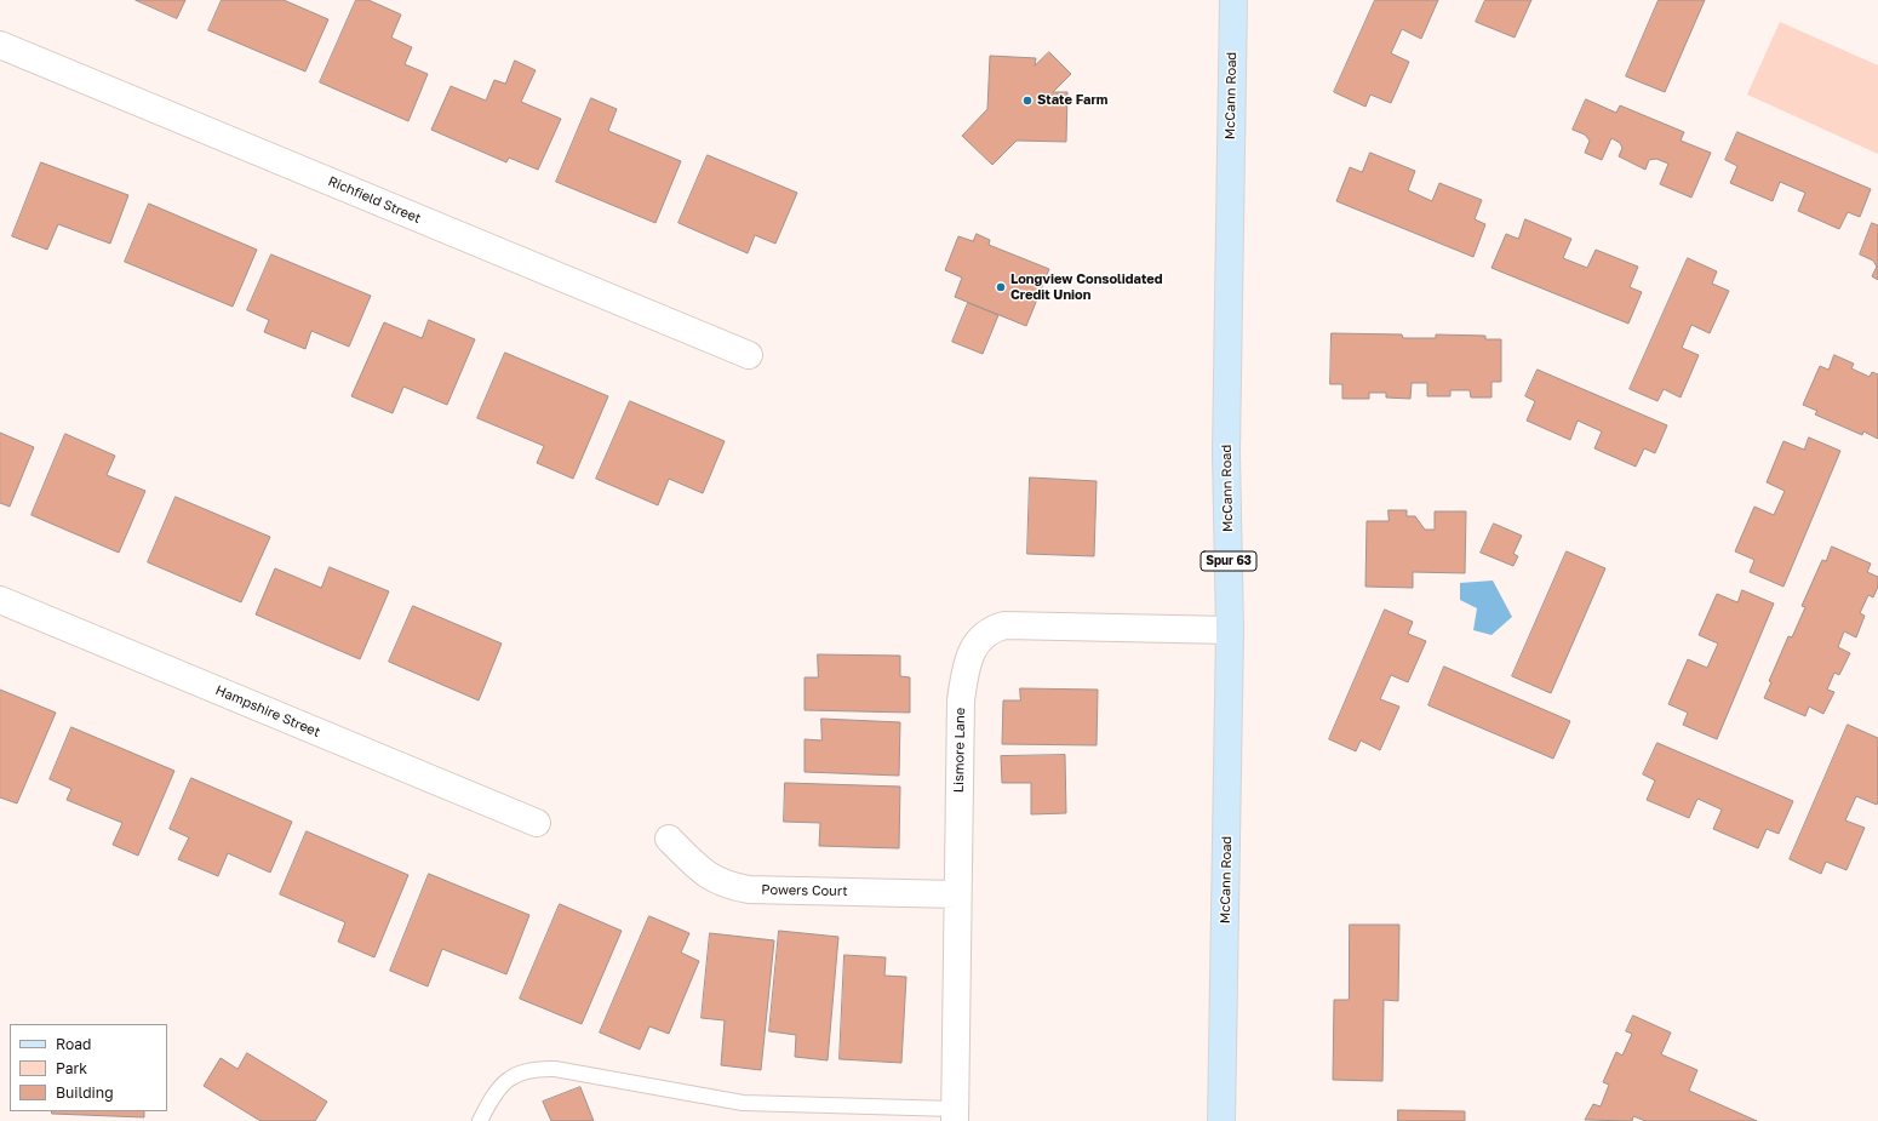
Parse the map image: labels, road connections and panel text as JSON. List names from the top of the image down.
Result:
{
  "streets": {
    "main road": ["McCann Road", "Spur 63"],
    "street": [
      "Richfield Street",
      "Hampshire Street",
      "Lismore Lane",
      "Powers Court"
    ]
  },
  "crossings": [
    ["McCann Road", "Lismore Lane"],
    ["Lismore Lane", "Powers Court"]
  ],
  "places": ["State Farm", "Longview Consolidated Credit Union"],
  "legend": ["Road", "Park", "Building"]
}
